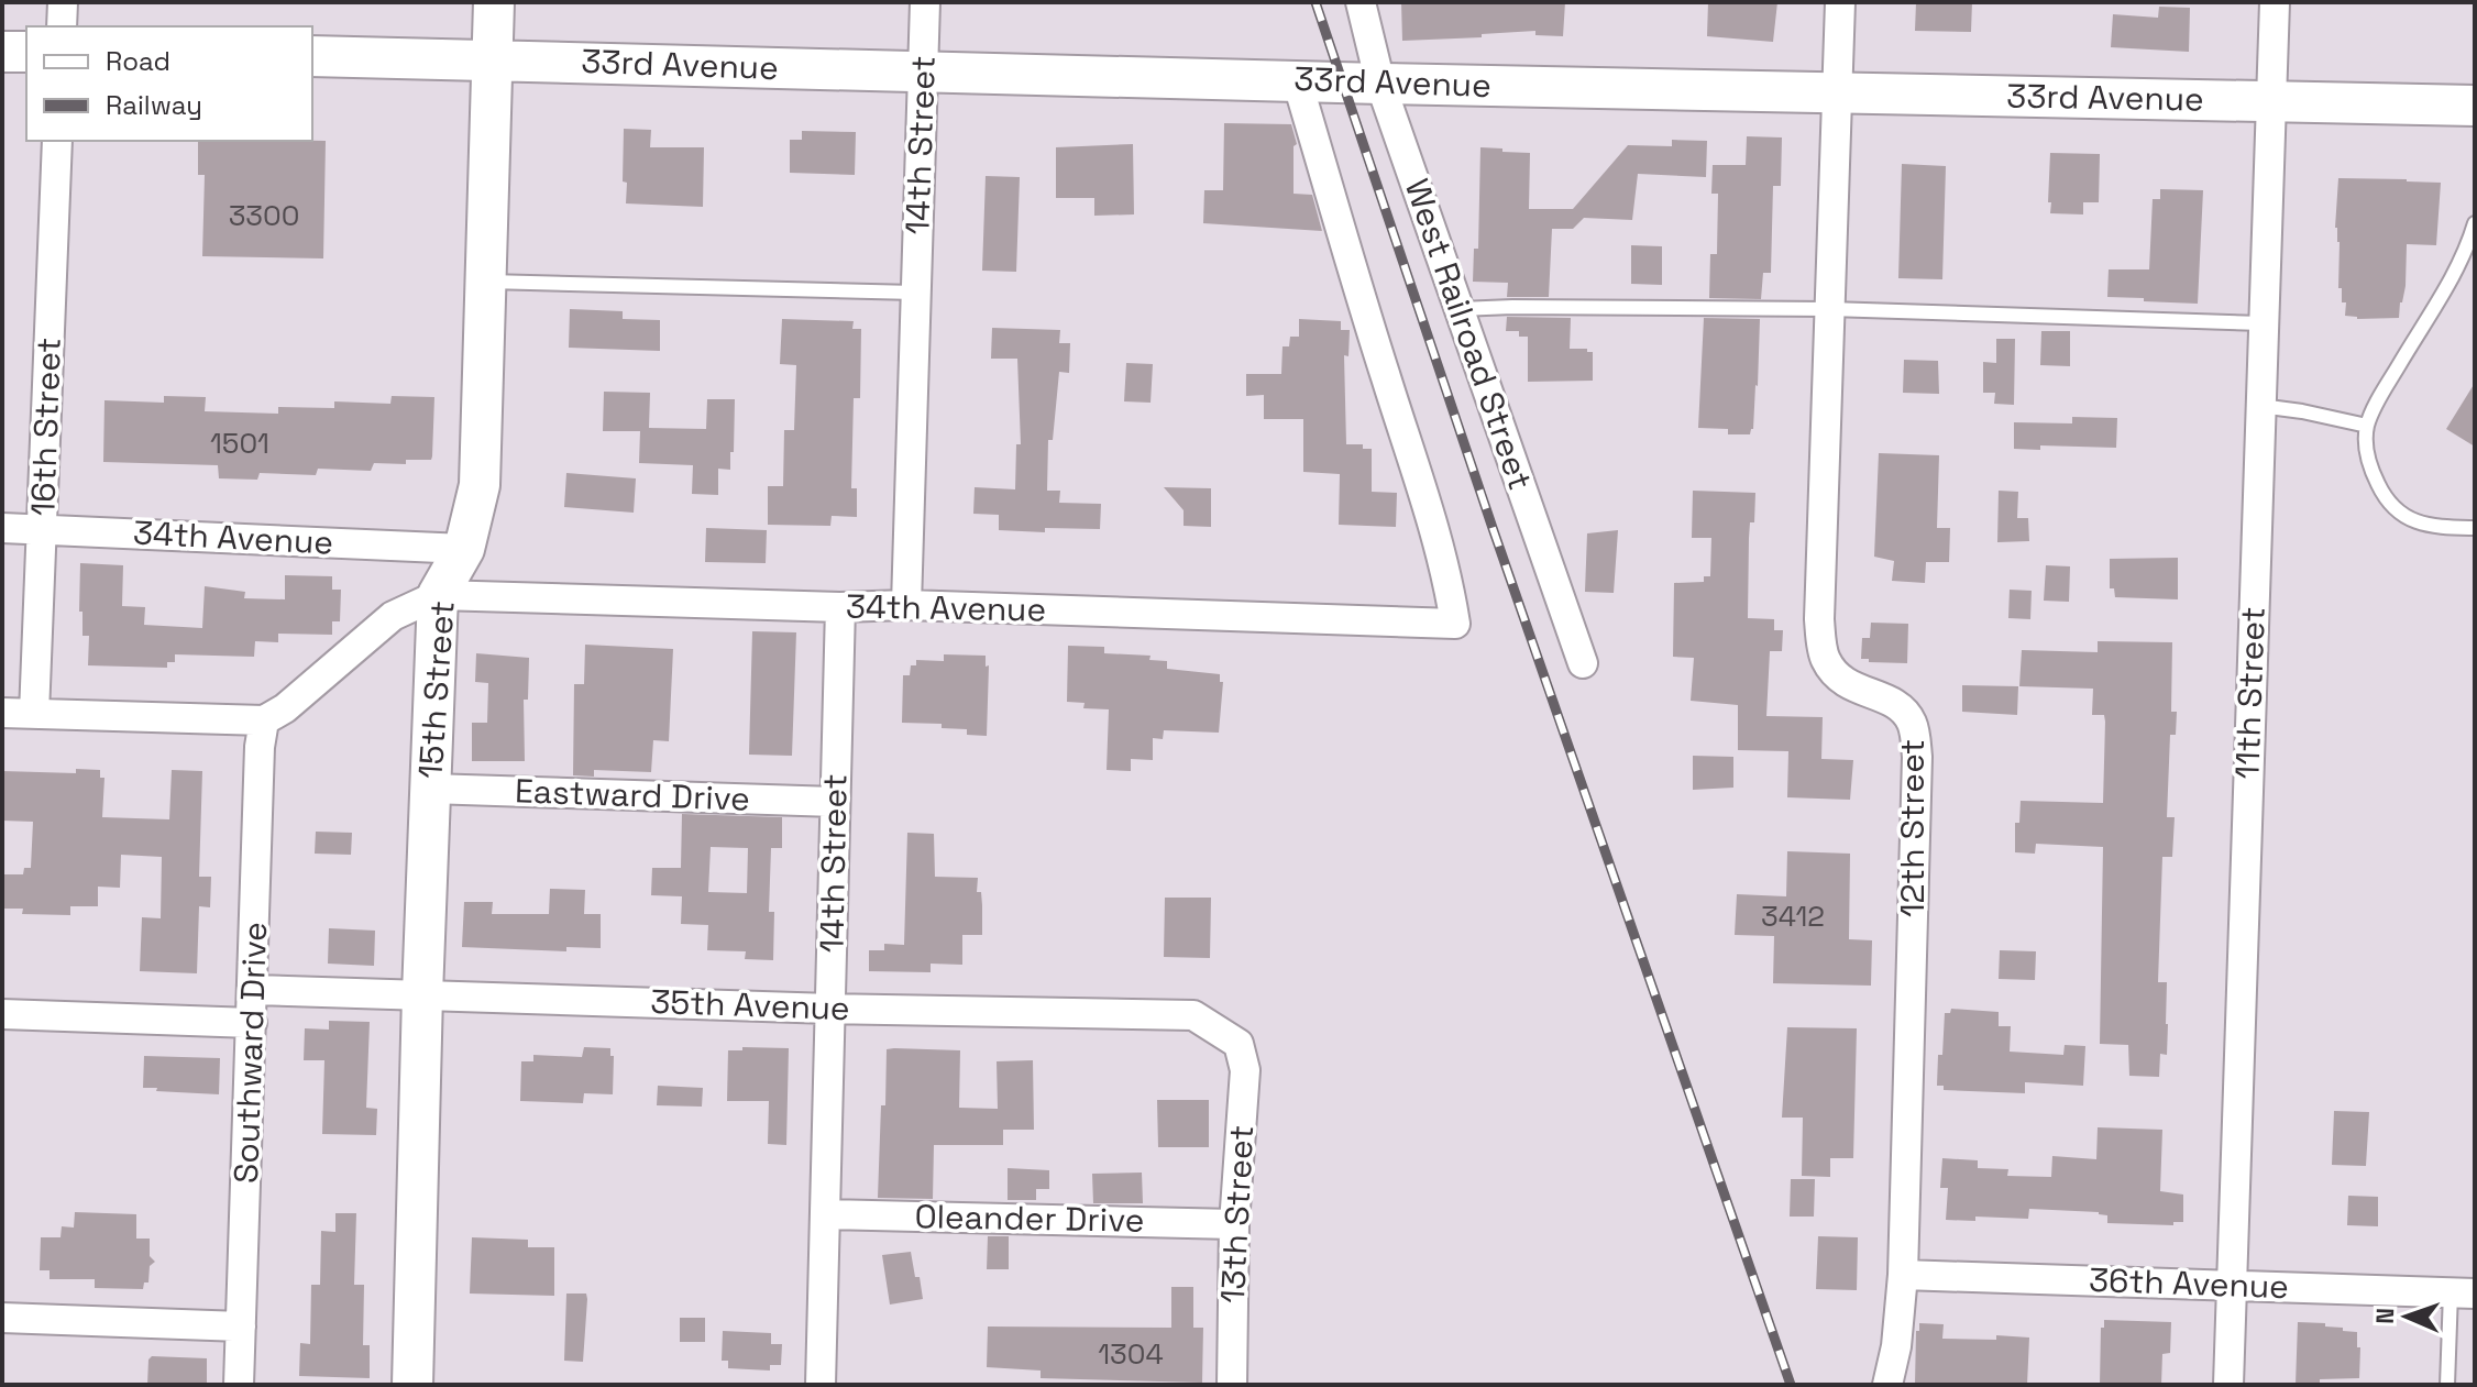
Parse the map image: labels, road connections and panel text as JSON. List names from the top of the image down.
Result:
{
  "streets": {
    "street": [
      "33rd Avenue",
      "14th Street",
      "West Railroad Street",
      "16th Street",
      "34th Avenue",
      "15th Street",
      "11th Street",
      "Eastward Drive",
      "12th Street",
      "35th Avenue",
      "Southward Drive",
      "13th Street",
      "Oleander Drive",
      "36th Avenue"
    ]
  },
  "crossings": [
    ["33rd Avenue", "14th Street"],
    ["33rd Avenue", "West Railroad Street"],
    ["33rd Avenue", "34th Avenue"],
    ["33rd Avenue", "15th Street"],
    ["33rd Avenue", "11th Street"],
    ["33rd Avenue", "12th Street"],
    ["14th Street", "34th Avenue"],
    ["14th Street", "Eastward Drive"],
    ["14th Street", "35th Avenue"],
    ["14th Street", "Oleander Drive"],
    ["16th Street", "34th Avenue"],
    ["34th Avenue", "15th Street"],
    ["15th Street", "Eastward Drive"],
    ["15th Street", "35th Avenue"],
    ["11th Street", "36th Avenue"],
    ["12th Street", "36th Avenue"],
    ["35th Avenue", "Southward Drive"],
    ["35th Avenue", "13th Street"],
    ["13th Street", "Oleander Drive"]
  ],
  "house_numbers": [
    "3300",
    "1501",
    "3412",
    "1304"
  ],
  "legend": ["Road", "Railway"],
  "north": "left"
}
